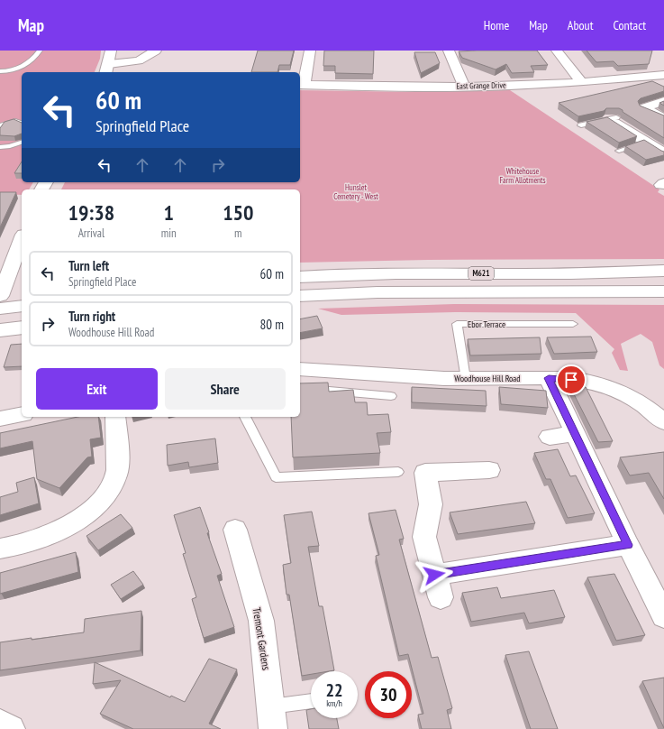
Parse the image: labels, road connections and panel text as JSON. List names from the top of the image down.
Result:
{
  "streets": {
    "main road": [
      "East Grange Drive",
      "M621",
      "Woodhouse Hill Road",
      "Tremont Gardens"
    ],
    "lane": ["Ebor Terrace"]
  },
  "crossings": [
    ["Ebor Terrace", "Woodhouse Hill Road"]
  ],
  "parks": ["Whitehouse Farm Allotments", "Hunslet Cemetery - West"],
  "page": {
    "header": "Map",
    "nav": [
      "Home",
      "Map",
      "About",
      "Contact"
    ],
    "turn": ["60 m", "Springfield Place"],
    "eta": [
      "19:38",
      "Arrival",
      "1",
      "min",
      "150",
      "m"
    ],
    "list": [
      {
        "name": "Turn left",
        "note": "Springfield Place",
        "value": "60 m"
      },
      {
        "name": "Turn right",
        "note": "Woodhouse Hill Road",
        "value": "80 m"
      }
    ],
    "buttons": ["Exit", "Share"],
    "speed": "22 km/h",
    "limit": "30"
  }
}
